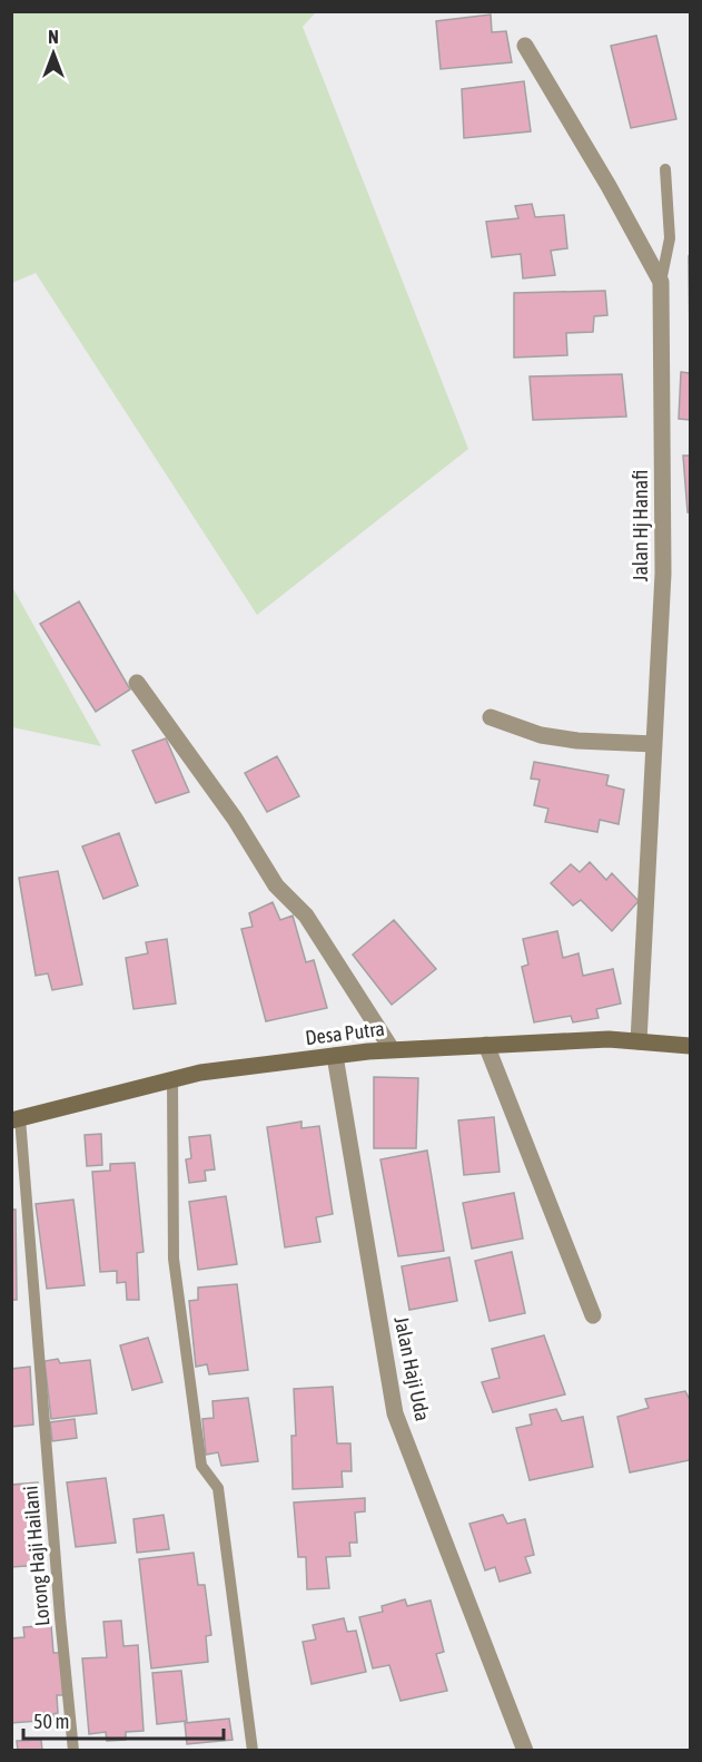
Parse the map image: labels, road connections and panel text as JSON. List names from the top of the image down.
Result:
{
  "streets": {
    "street": ["Jalan Hj Hanafi", "Desa Putra", "Jalan Haji Uda"],
    "lane": ["Lorong Haji Hailani"]
  },
  "crossings": [
    ["Jalan Hj Hanafi", "Desa Putra"],
    ["Desa Putra", "Jalan Haji Uda"],
    ["Desa Putra", "Lorong Haji Hailani"]
  ],
  "scale_bar": "50 m",
  "north": "top"
}
